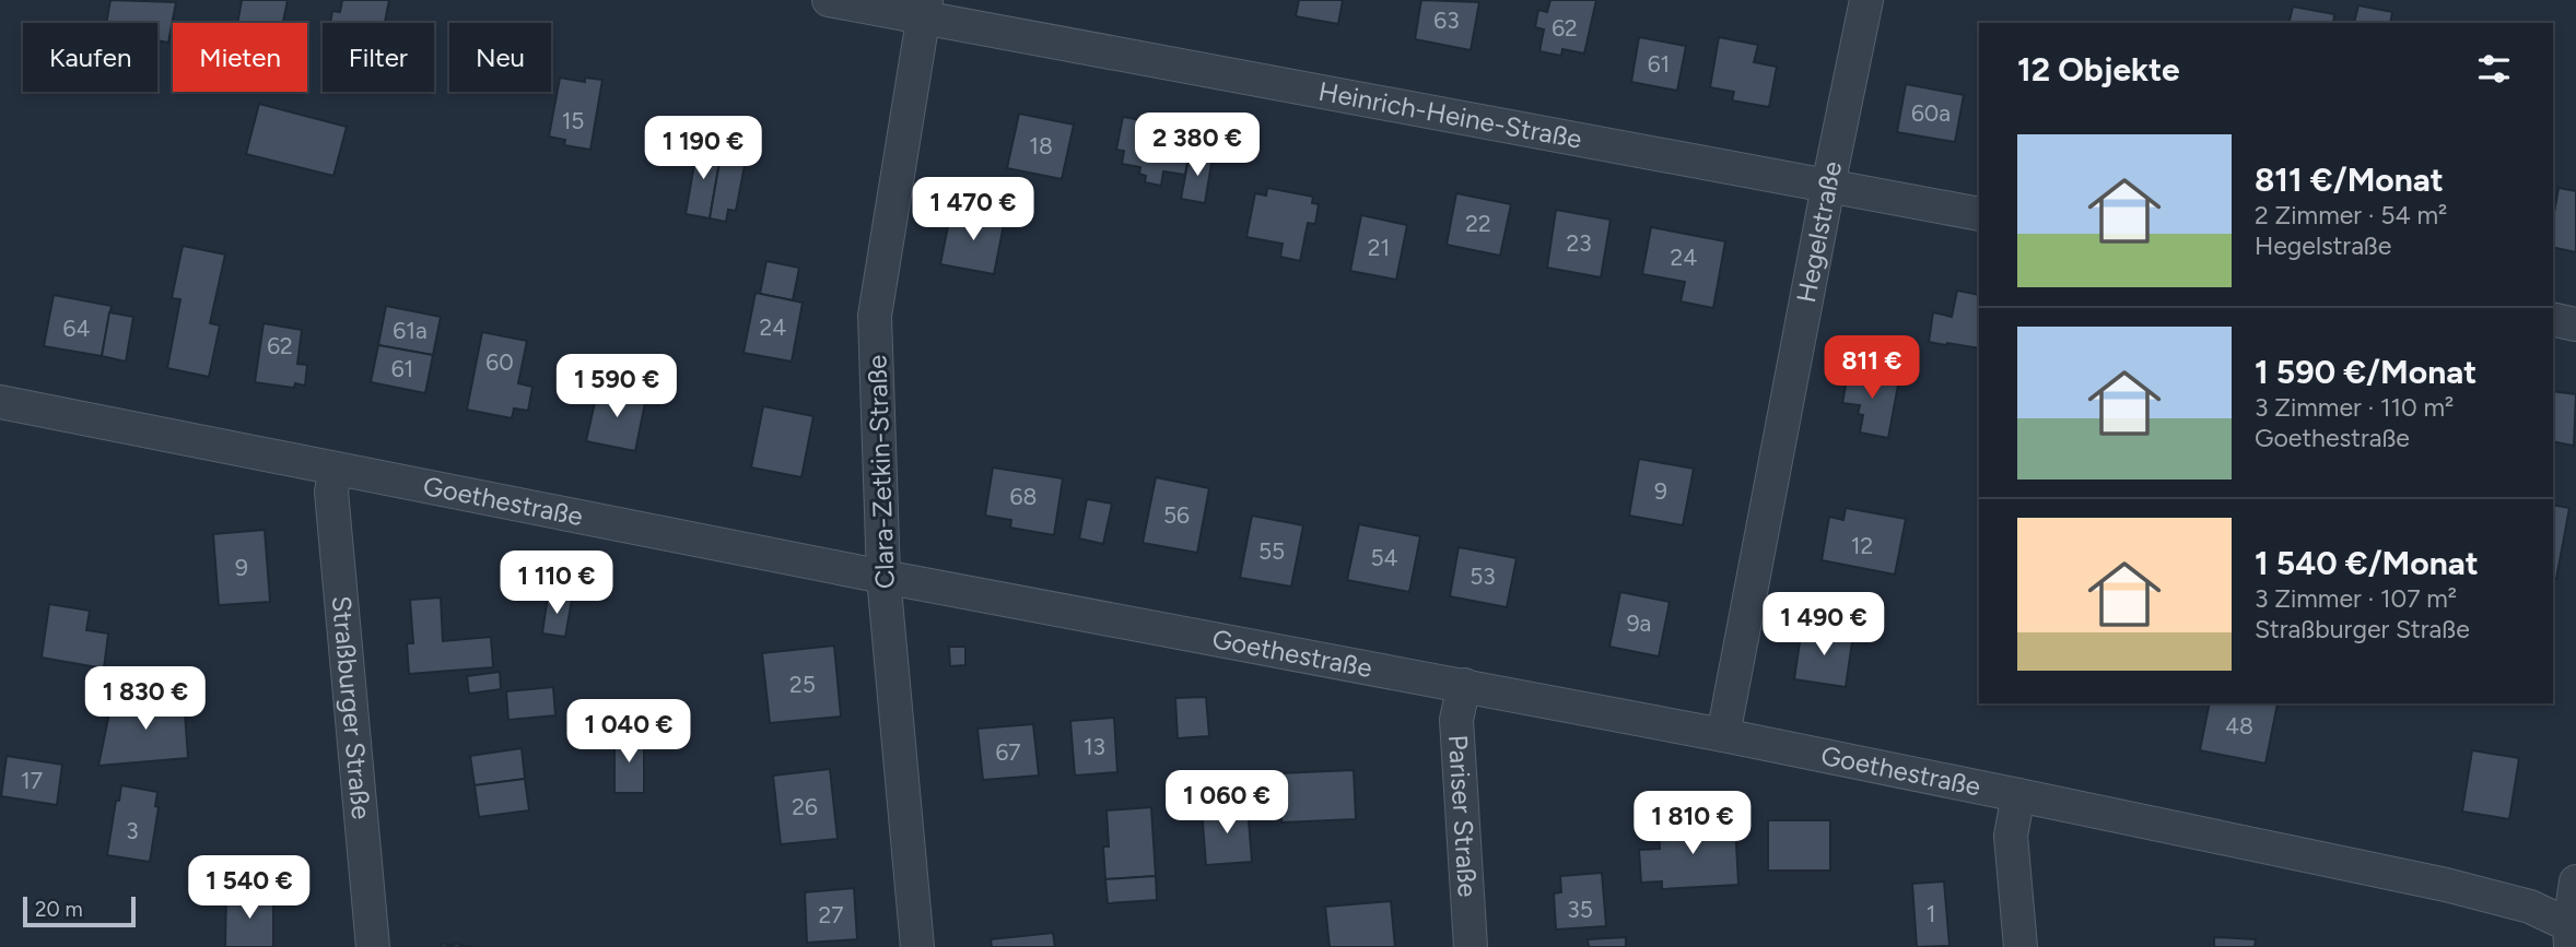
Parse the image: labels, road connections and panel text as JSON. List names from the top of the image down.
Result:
{
  "streets": {
    "street": [
      "Heinrich-Heine-Straße",
      "Hegelstraße",
      "Clara-Zetkin-Straße",
      "Goethestraße",
      "Straßburger Straße",
      "Pariser Straße"
    ]
  },
  "crossings": [
    ["Heinrich-Heine-Straße", "Hegelstraße"],
    ["Heinrich-Heine-Straße", "Clara-Zetkin-Straße"],
    ["Hegelstraße", "Goethestraße"],
    ["Clara-Zetkin-Straße", "Goethestraße"],
    ["Goethestraße", "Straßburger Straße"],
    ["Goethestraße", "Pariser Straße"]
  ],
  "house_numbers": [
    "63",
    "62",
    "61",
    "60a",
    "15",
    "18",
    "22",
    "23",
    "21",
    "24",
    "24",
    "64",
    "61a",
    "62",
    "60",
    "61",
    "9",
    "68",
    "56",
    "12",
    "55",
    "54",
    "9",
    "53",
    "9a",
    "25",
    "48",
    "13",
    "67",
    "17",
    "26",
    "3",
    "35",
    "1",
    "27"
  ],
  "scale_bar": "20 m",
  "page": {
    "chip": [
      "Kaufen",
      "Mieten",
      "Filter",
      "Neu"
    ],
    "heading": "12 Objekte",
    "price": [
      "2 380 €",
      "1 190 €",
      "1 470 €",
      "811 €",
      "1 590 €",
      "1 110 €",
      "1 490 €",
      "1 830 €",
      "1 040 €",
      "1 060 €",
      "1 810 €",
      "1 540 €"
    ],
    "list": [
      {
        "name": "811 €/Monat",
        "note": "2 Zimmer · 54 m² · Hegelstraße"
      },
      {
        "name": "1 590 €/Monat",
        "note": "3 Zimmer · 110 m² · Goethestraße"
      },
      {
        "name": "1 540 €/Monat",
        "note": "3 Zimmer · 107 m² · Straßburger Straße"
      }
    ],
    "scale": "20 m"
  }
}
